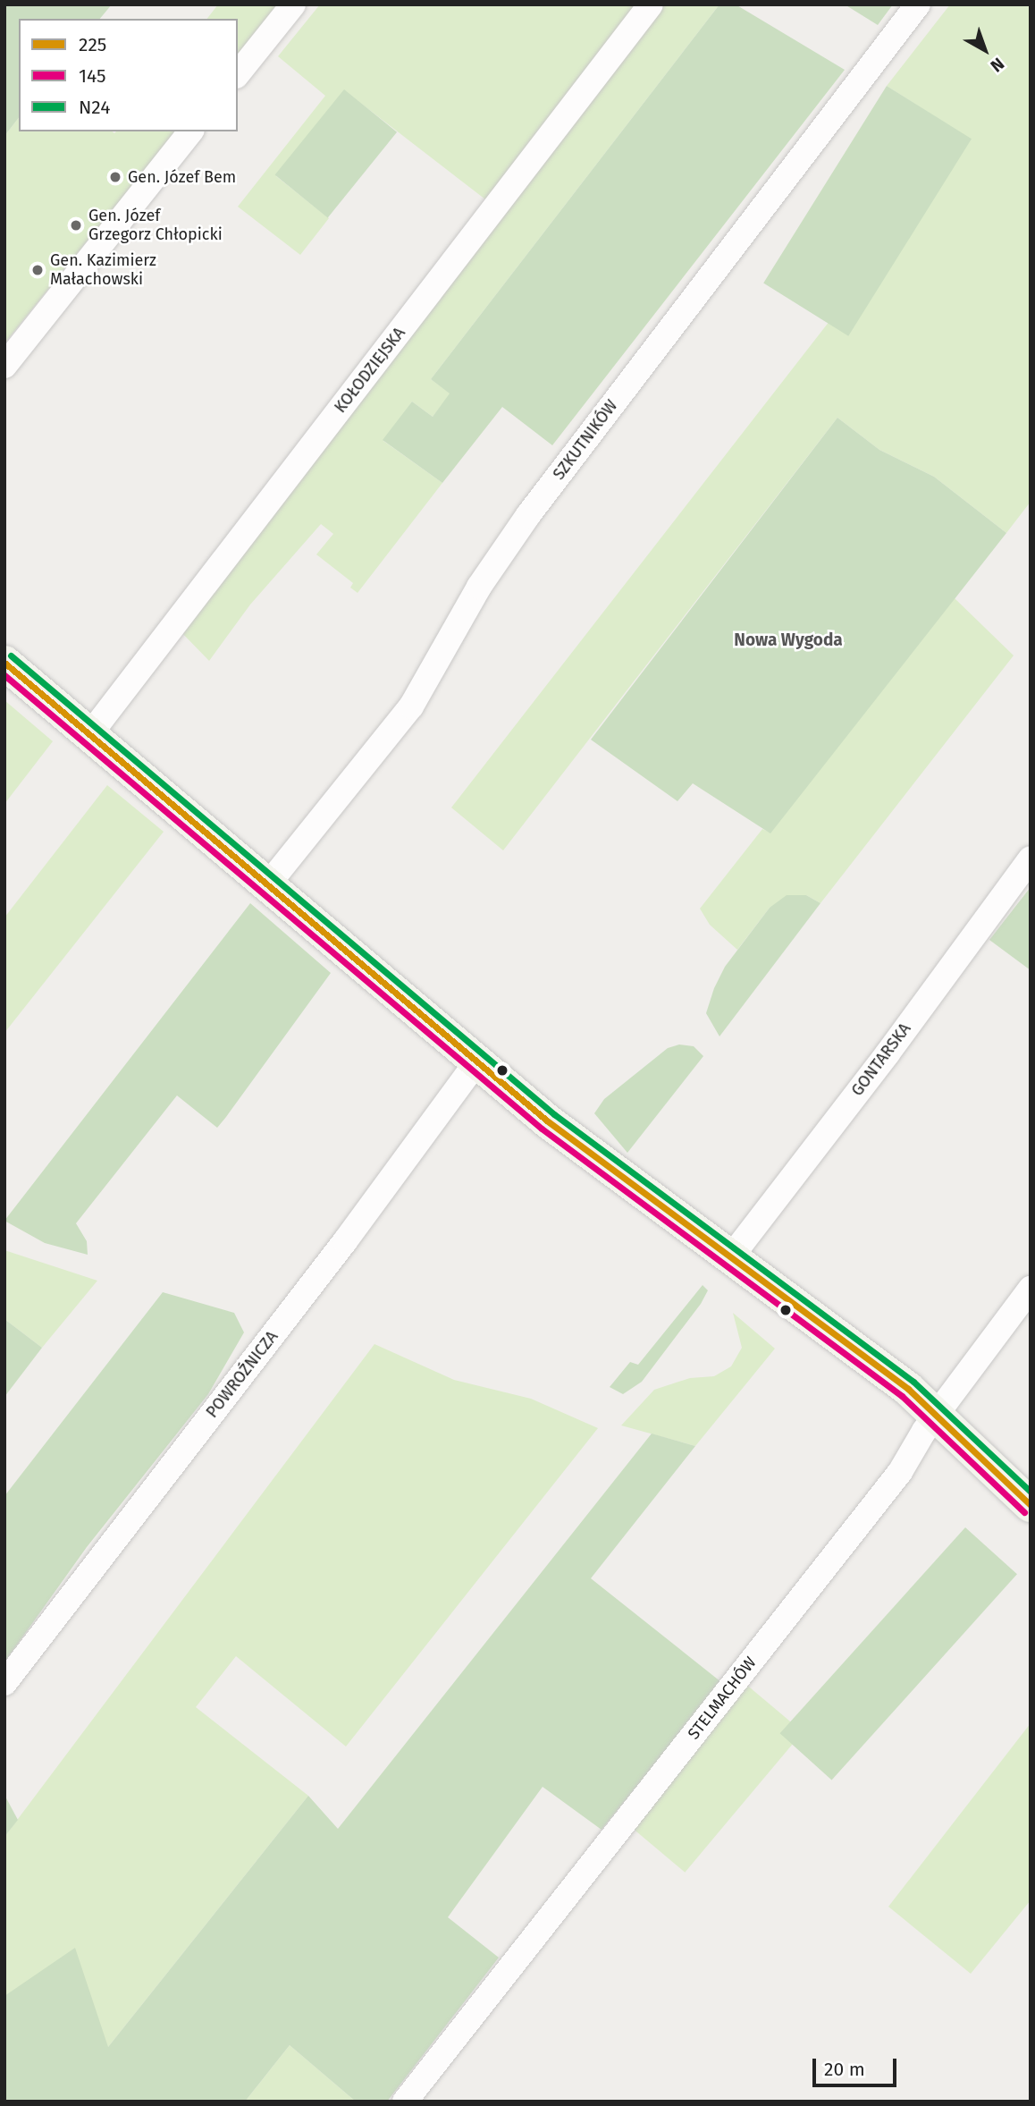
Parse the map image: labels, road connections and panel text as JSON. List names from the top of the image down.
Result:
{
  "streets": {
    "street": [
      "KOŁODZIEJSKA",
      "SZKUTNIKÓW",
      "GONTARSKA",
      "POWROŹNICZA",
      "STELMACHÓW"
    ]
  },
  "districts": ["Nowa Wygoda"],
  "places": ["Gen. Józef Bem", "Gen. Józef Grzegorz Chłopicki", "Gen. Kazimierz Małachowski"],
  "lines": ["transit line N24", "transit line 225", "transit line 145"],
  "legend": ["225", "145", "N24"],
  "scale_bar": "20 m",
  "north": "bottom right"
}
